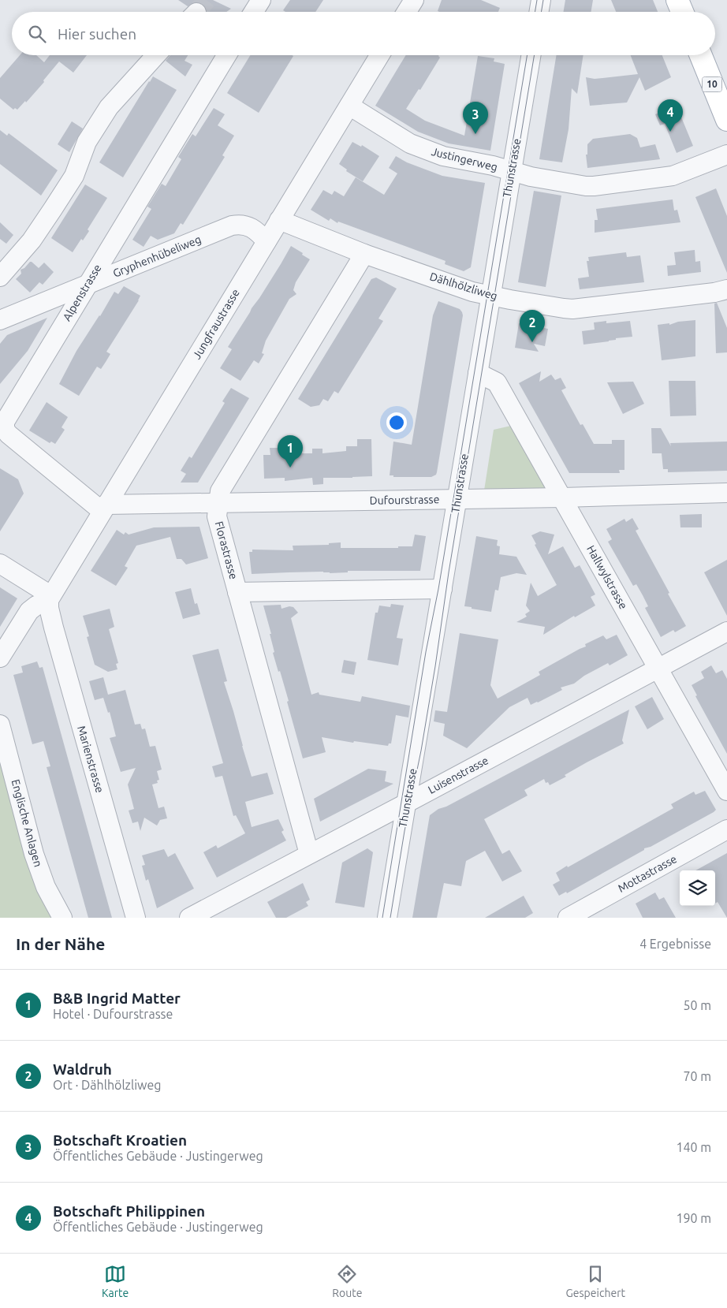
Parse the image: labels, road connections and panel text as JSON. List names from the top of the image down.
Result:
{
  "streets": {
    "main road": ["10"],
    "street": [
      "Justingerweg",
      "Thunstrasse",
      "Gryphenhübeliweg",
      "Dählhölzliweg",
      "Alpenstrasse",
      "Jungfraustrasse",
      "Dufourstrasse",
      "Florastrasse",
      "Hallwylstrasse",
      "Marienstrasse",
      "Luisenstrasse",
      "Englische Anlagen",
      "Mottastrasse"
    ]
  },
  "crossings": [
    ["Justingerweg", "Thunstrasse"],
    ["Justingerweg", "Jungfraustrasse"],
    ["Thunstrasse", "Dählhölzliweg"],
    ["Thunstrasse", "Dufourstrasse"],
    ["Thunstrasse", "Hallwylstrasse"],
    ["Thunstrasse", "Luisenstrasse"],
    ["Gryphenhübeliweg", "Alpenstrasse"],
    ["Gryphenhübeliweg", "Jungfraustrasse"],
    ["Dählhölzliweg", "Jungfraustrasse"],
    ["Dählhölzliweg", "Florastrasse"],
    ["Alpenstrasse", "Jungfraustrasse"],
    ["Alpenstrasse", "Dufourstrasse"],
    ["Jungfraustrasse", "Dufourstrasse"],
    ["Jungfraustrasse", "Marienstrasse"],
    ["Dufourstrasse", "Florastrasse"],
    ["Dufourstrasse", "Hallwylstrasse"],
    ["Florastrasse", "Luisenstrasse"],
    ["Hallwylstrasse", "Luisenstrasse"]
  ],
  "page": {
    "search": "Hier suchen",
    "pins": [
      "4",
      "3",
      "2",
      "1"
    ],
    "heading": ["In der Nähe", "4 Ergebnisse"],
    "list": [
      {
        "mark": "1",
        "name": "B&B Ingrid Matter",
        "note": "Hotel · Dufourstrasse",
        "value": "50 m"
      },
      {
        "mark": "2",
        "name": "Waldruh",
        "note": "Ort · Dählhölzliweg",
        "value": "70 m"
      },
      {
        "mark": "3",
        "name": "Botschaft Kroatien",
        "note": "Öffentliches Gebäude · Justingerweg",
        "value": "140 m"
      },
      {
        "mark": "4",
        "name": "Botschaft Philippinen",
        "note": "Öffentliches Gebäude · Justingerweg",
        "value": "190 m"
      }
    ],
    "nav": ["Karte", "Route", "Gespeichert"]
  }
}
